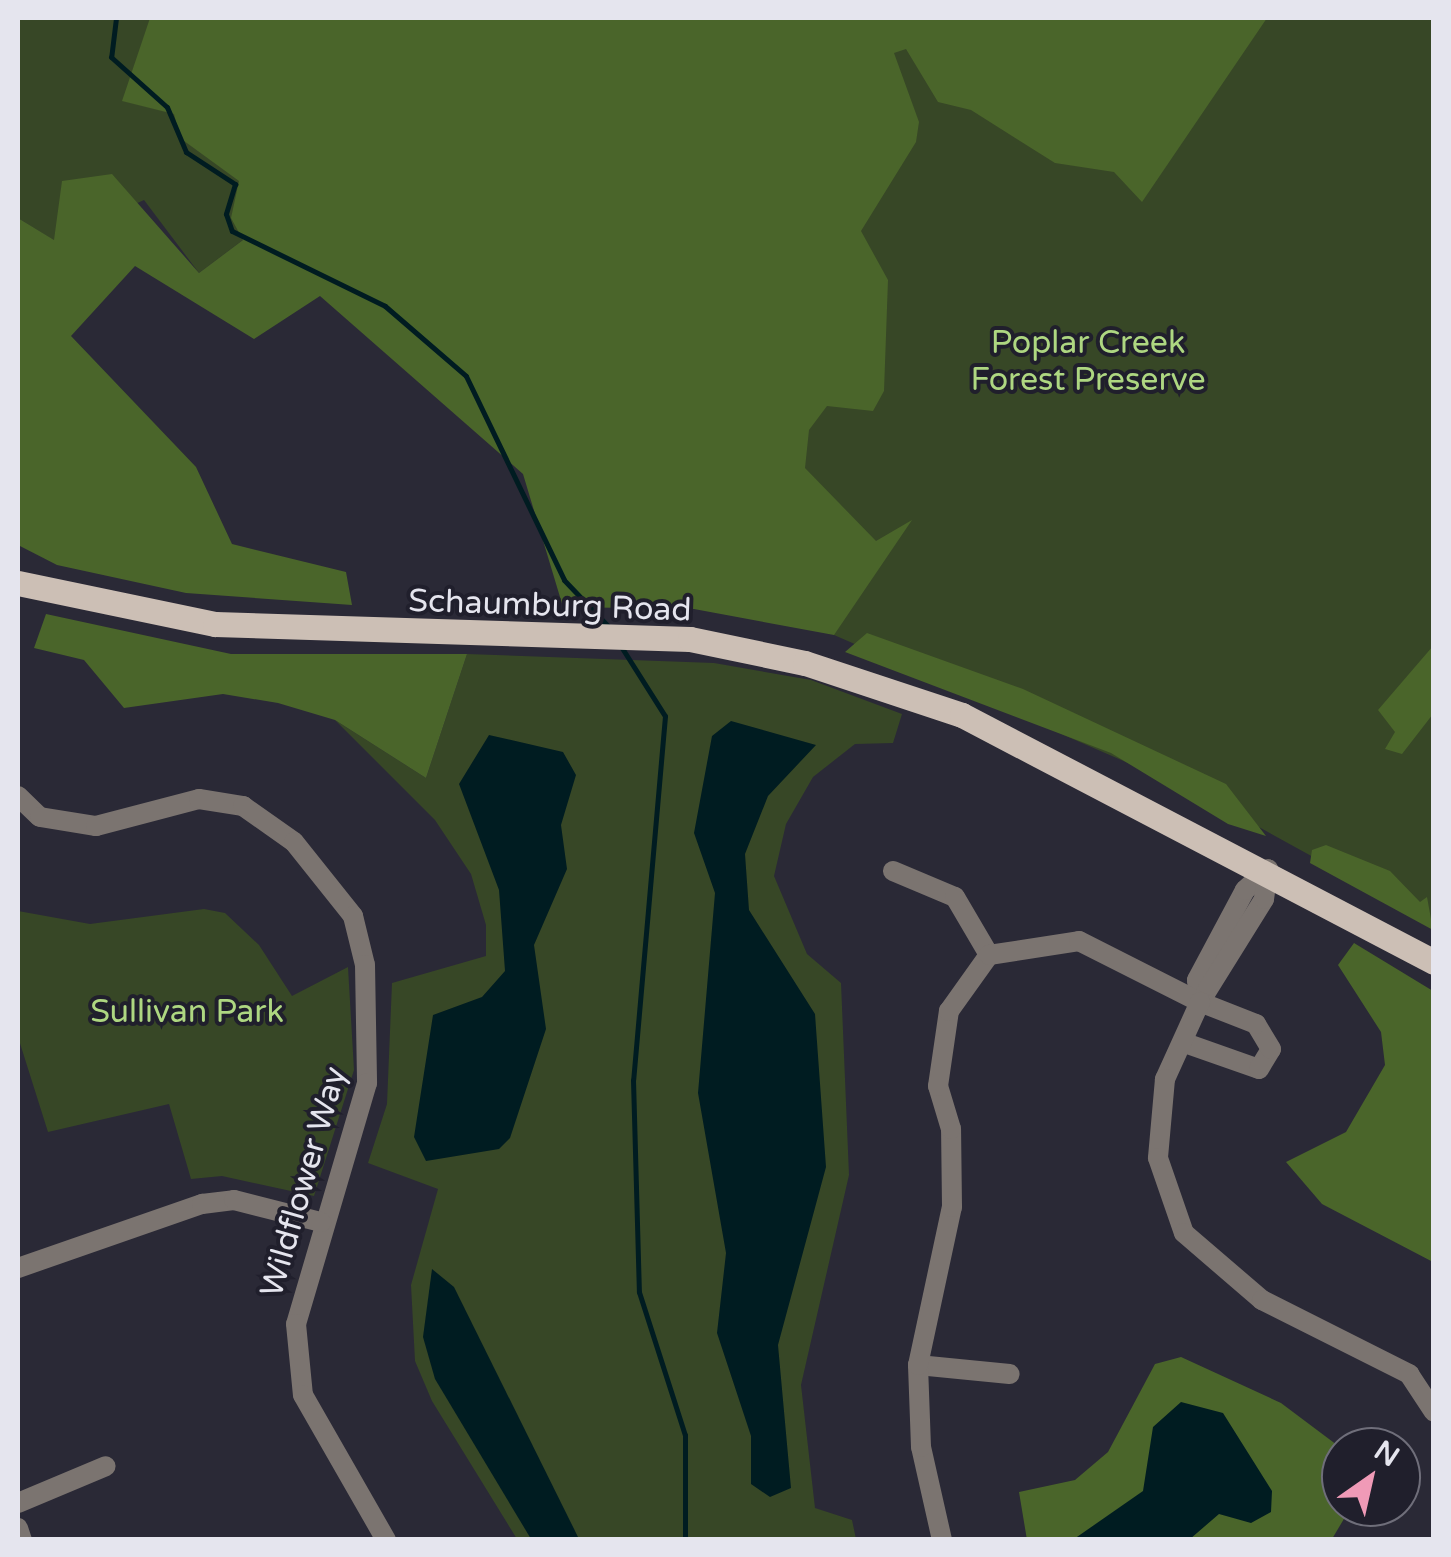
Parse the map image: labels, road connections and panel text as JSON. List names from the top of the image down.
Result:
{
  "streets": {
    "main road": ["Schaumburg Road"],
    "street": ["Wildflower Way"]
  },
  "parks": ["Poplar Creek Forest Preserve", "Sullivan Park"],
  "north": "top right"
}
